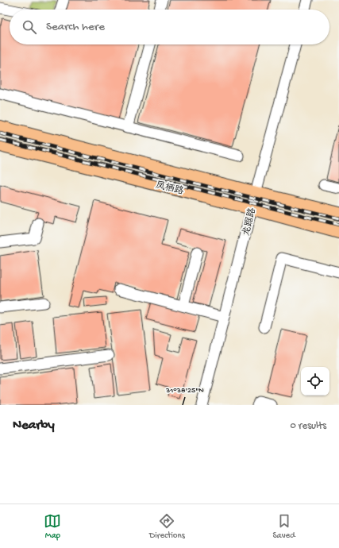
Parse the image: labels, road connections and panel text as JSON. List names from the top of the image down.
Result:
{
  "streets": {
    "main road": ["凤栖路"],
    "street": ["龙踞路"]
  },
  "crossings": [
    ["凤栖路", "龙踞路"]
  ],
  "page": {
    "search": "Search here",
    "heading": ["Nearby", "0 results"],
    "nav": ["Map", "Directions", "Saved"]
  },
  "coordinates": ["31°38'25\"N"]
}
